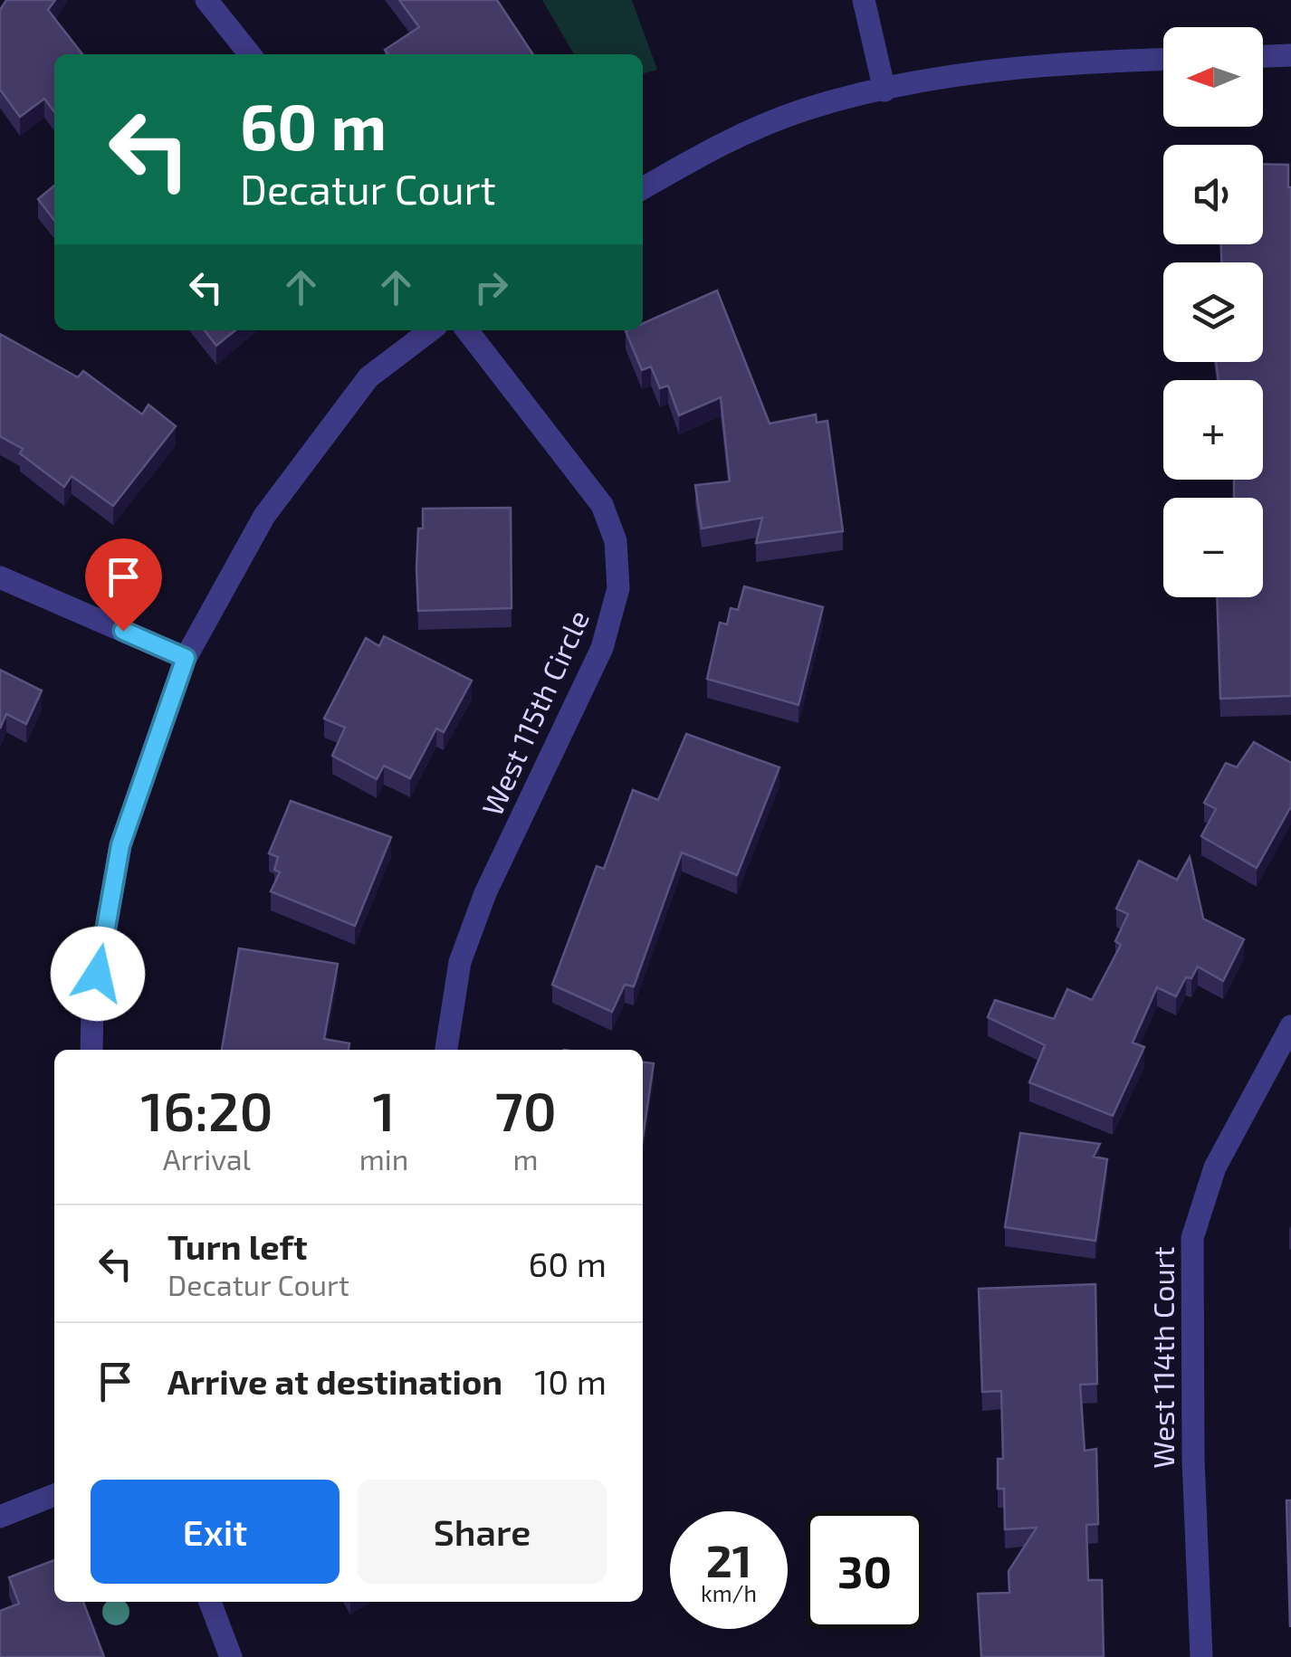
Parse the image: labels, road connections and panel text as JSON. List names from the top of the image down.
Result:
{
  "streets": {
    "street": ["West 115th Circle", "West 114th Court"]
  },
  "north": "left",
  "page": {
    "map_buttons": ["+", "−"],
    "turn": ["60 m", "Decatur Court"],
    "eta": [
      "16:20",
      "Arrival",
      "1",
      "min",
      "70",
      "m"
    ],
    "list": [
      {
        "name": "Turn left",
        "note": "Decatur Court",
        "value": "60 m"
      },
      {
        "name": "Arrive at destination",
        "value": "10 m"
      }
    ],
    "buttons": ["Exit", "Share"],
    "speed": "21 km/h",
    "limit": "30"
  }
}
